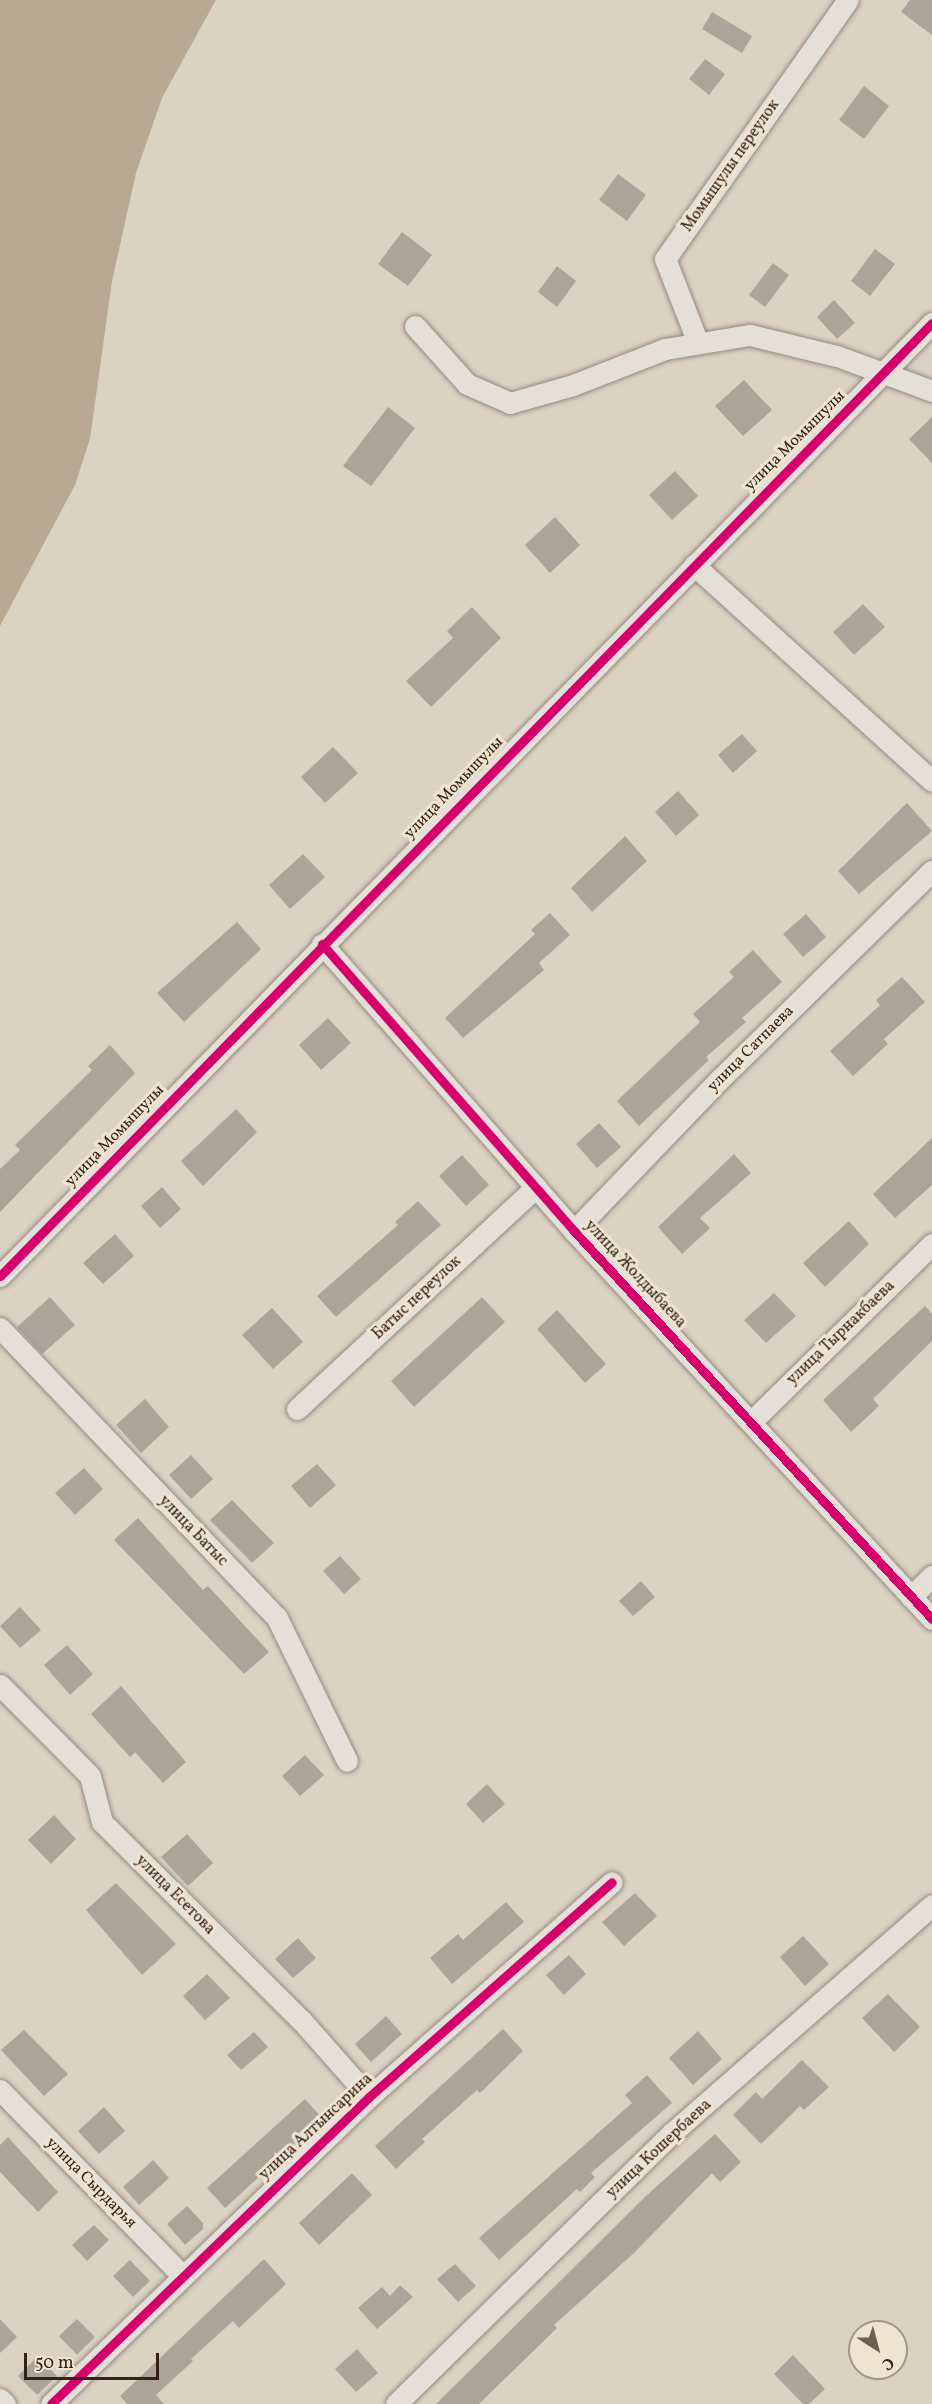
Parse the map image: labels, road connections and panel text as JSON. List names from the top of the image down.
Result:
{
  "streets": {
    "street": [
      "Момышулы переулок",
      "улица Момышулы",
      "улица Сатпаева",
      "улица Жолдыбаева",
      "Батыс переулок",
      "улица Тырнакбаева",
      "улица Батыс",
      "улица Есетова",
      "улица Алтынсарина",
      "улица Кошербаева",
      "улица Сырдарья"
    ]
  },
  "crossings": [
    ["улица Момышулы", "улица Жолдыбаева"],
    ["улица Сатпаева", "улица Жолдыбаева"],
    ["улица Жолдыбаева", "Батыс переулок"],
    ["улица Жолдыбаева", "улица Тырнакбаева"],
    ["улица Есетова", "улица Алтынсарина"],
    ["улица Алтынсарина", "улица Сырдарья"]
  ],
  "scale_bar": "50 m",
  "north": "bottom right"
}
